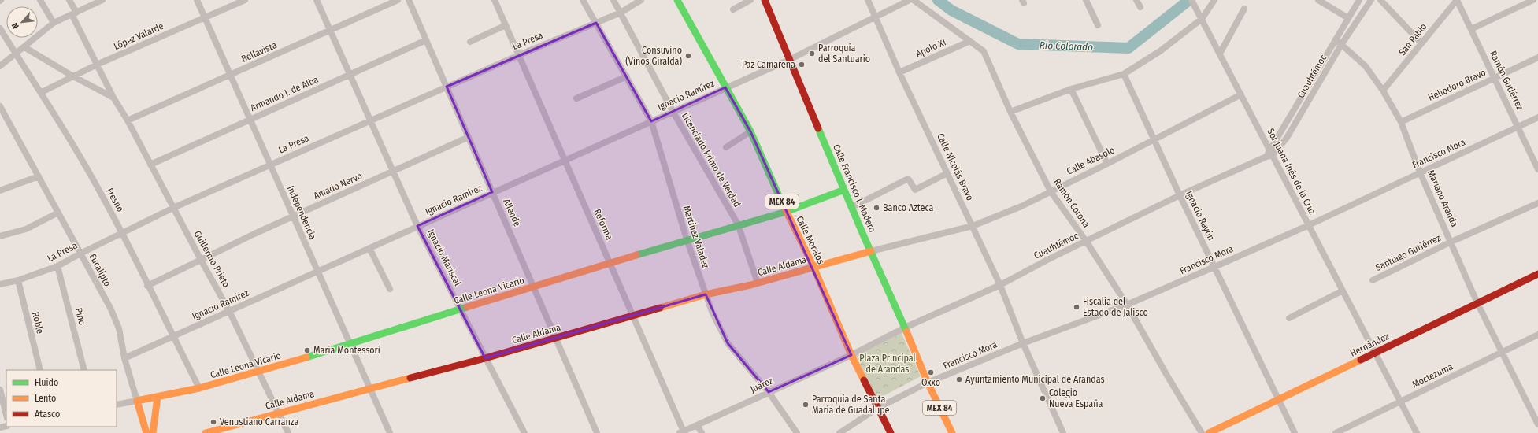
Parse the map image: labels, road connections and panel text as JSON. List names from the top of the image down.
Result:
{
  "streets": {
    "main road": [
      "Calle Francisco I. Madero",
      "MEX 84",
      "Calle Morelos",
      "Calle Aldama",
      "Calle Leona Vicario",
      "Hernández"
    ],
    "street": [
      "López Valarde",
      "San Pablo",
      "La Presa",
      "Apolo XI",
      "Bellavista",
      "Cuauhtémoc",
      "Ramón Gutiérrez",
      "Heliodoro Bravo",
      "Armando J. de Alba",
      "Ignacio Ramírez",
      "Francisco Mora",
      "Licenciado Primo de Verdad",
      "Calle Abasolo",
      "Calle Nicolás Bravo",
      "Sor Juana Inés de la Cruz",
      "Amado Nervo",
      "Mariano Aranda",
      "Fresno",
      "Ramón Corona",
      "Independencia",
      "Allende",
      "Ignacio Rayón",
      "Reforma",
      "Martínez Valadez",
      "Santiago Gutiérrez",
      "Ignacio Mariscal",
      "Guillermo Prieto",
      "Eucalipto",
      "Pino",
      "Roble",
      "Moctezuma",
      "Juárez"
    ]
  },
  "crossings": [
    ["López Valarde", "Fresno"],
    ["López Valarde", "Independencia"],
    ["López Valarde", "Guillermo Prieto"],
    ["San Pablo", "Ramón Gutiérrez"],
    ["San Pablo", "Mariano Aranda"],
    ["La Presa", "Licenciado Primo de Verdad"],
    ["La Presa", "Fresno"],
    ["La Presa", "Independencia"],
    ["La Presa", "Allende"],
    ["La Presa", "Reforma"],
    ["La Presa", "Martínez Valadez"],
    ["La Presa", "Ignacio Mariscal"],
    ["La Presa", "Guillermo Prieto"],
    ["La Presa", "Eucalipto"],
    ["La Presa", "Pino"],
    ["La Presa", "Roble"],
    ["Apolo XI", "Calle Nicolás Bravo"],
    ["Apolo XI", "Ramón Corona"],
    ["Bellavista", "Independencia"],
    ["Bellavista", "Ignacio Mariscal"],
    ["Bellavista", "Guillermo Prieto"],
    ["Cuauhtémoc", "Calle Nicolás Bravo"],
    ["Cuauhtémoc", "Sor Juana Inés de la Cruz"],
    ["Cuauhtémoc", "Calle Francisco I. Madero"],
    ["Cuauhtémoc", "Mariano Aranda"],
    ["Cuauhtémoc", "Ramón Corona"],
    ["Cuauhtémoc", "Ignacio Rayón"],
    ["Cuauhtémoc", "Juárez"],
    ["Ramón Gutiérrez", "Heliodoro Bravo"],
    ["Ramón Gutiérrez", "Francisco Mora"],
    ["Heliodoro Bravo", "Mariano Aranda"],
    ["Armando J. de Alba", "Independencia"],
    ["Armando J. de Alba", "Allende"],
    ["Armando J. de Alba", "Ignacio Mariscal"],
    ["Armando J. de Alba", "Guillermo Prieto"],
    ["Ignacio Ramírez", "Licenciado Primo de Verdad"],
    ["Ignacio Ramírez", "Calle Nicolás Bravo"],
    ["Ignacio Ramírez", "Calle Francisco I. Madero"],
    ["Ignacio Ramírez", "Fresno"],
    ["Ignacio Ramírez", "Independencia"],
    ["Ignacio Ramírez", "Allende"],
    ["Ignacio Ramírez", "Reforma"],
    ["Ignacio Ramírez", "Martínez Valadez"],
    ["Ignacio Ramírez", "Calle Morelos"],
    ["Ignacio Ramírez", "Ignacio Mariscal"],
    ["Ignacio Ramírez", "Guillermo Prieto"],
    ["Ignacio Ramírez", "Eucalipto"],
    ["Francisco Mora", "Calle Nicolás Bravo"],
    ["Francisco Mora", "Sor Juana Inés de la Cruz"],
    ["Francisco Mora", "Calle Francisco I. Madero"],
    ["Francisco Mora", "Mariano Aranda"],
    ["Francisco Mora", "MEX 84"],
    ["Francisco Mora", "Ramón Corona"],
    ["Francisco Mora", "Ignacio Rayón"],
    ["Francisco Mora", "Calle Morelos"],
    ["Licenciado Primo de Verdad", "Calle Aldama"],
    ["Licenciado Primo de Verdad", "Calle Leona Vicario"],
    ["Calle Abasolo", "Calle Nicolás Bravo"],
    ["Calle Abasolo", "Sor Juana Inés de la Cruz"],
    ["Calle Abasolo", "Calle Francisco I. Madero"],
    ["Calle Abasolo", "Ramón Corona"],
    ["Calle Abasolo", "Ignacio Rayón"],
    ["Calle Abasolo", "Calle Aldama"],
    ["Sor Juana Inés de la Cruz", "Hernández"],
    ["Sor Juana Inés de la Cruz", "Moctezuma"],
    ["Amado Nervo", "Fresno"],
    ["Amado Nervo", "Independencia"],
    ["Amado Nervo", "Allende"],
    ["Amado Nervo", "Ignacio Mariscal"],
    ["Amado Nervo", "Guillermo Prieto"],
    ["Calle Francisco I. Madero", "MEX 84"],
    ["Calle Francisco I. Madero", "Calle Aldama"],
    ["Calle Francisco I. Madero", "Calle Leona Vicario"],
    ["Calle Francisco I. Madero", "Juárez"],
    ["Mariano Aranda", "Santiago Gutiérrez"],
    ["Mariano Aranda", "Hernández"],
    ["Mariano Aranda", "Moctezuma"],
    ["Fresno", "Calle Leona Vicario"],
    ["MEX 84", "Calle Morelos"],
    ["Independencia", "Calle Aldama"],
    ["Independencia", "Calle Leona Vicario"],
    ["Allende", "Calle Aldama"],
    ["Allende", "Calle Leona Vicario"],
    ["Ignacio Rayón", "Hernández"],
    ["Reforma", "Calle Aldama"],
    ["Reforma", "Calle Leona Vicario"],
    ["Reforma", "Juárez"],
    ["Martínez Valadez", "Calle Aldama"],
    ["Martínez Valadez", "Calle Leona Vicario"],
    ["Martínez Valadez", "Juárez"],
    ["Calle Morelos", "Calle Aldama"],
    ["Calle Morelos", "Calle Leona Vicario"],
    ["Calle Morelos", "Juárez"],
    ["Ignacio Mariscal", "Calle Aldama"],
    ["Ignacio Mariscal", "Calle Leona Vicario"],
    ["Guillermo Prieto", "Calle Aldama"],
    ["Guillermo Prieto", "Calle Leona Vicario"],
    ["Eucalipto", "Calle Leona Vicario"]
  ],
  "water": ["Rio Colorado"],
  "parks": ["Plaza Principal de Arandas"],
  "places": [
    "Parroquia del Santuario",
    "Consuvino (Vinos Giralda)",
    "Paz Camarena",
    "Banco Azteca",
    "Fiscalía del Estado de Jalisco",
    "Maria Montessori",
    "Oxxo",
    "Ayuntamiento Municipal de Arandas",
    "Colegio Nueva España",
    "Parroquia de Santa María de Guadalupe",
    "Venustiano Carranza"
  ],
  "legend": ["Fluido", "Lento", "Atasco"],
  "north": "bottom left"
}
